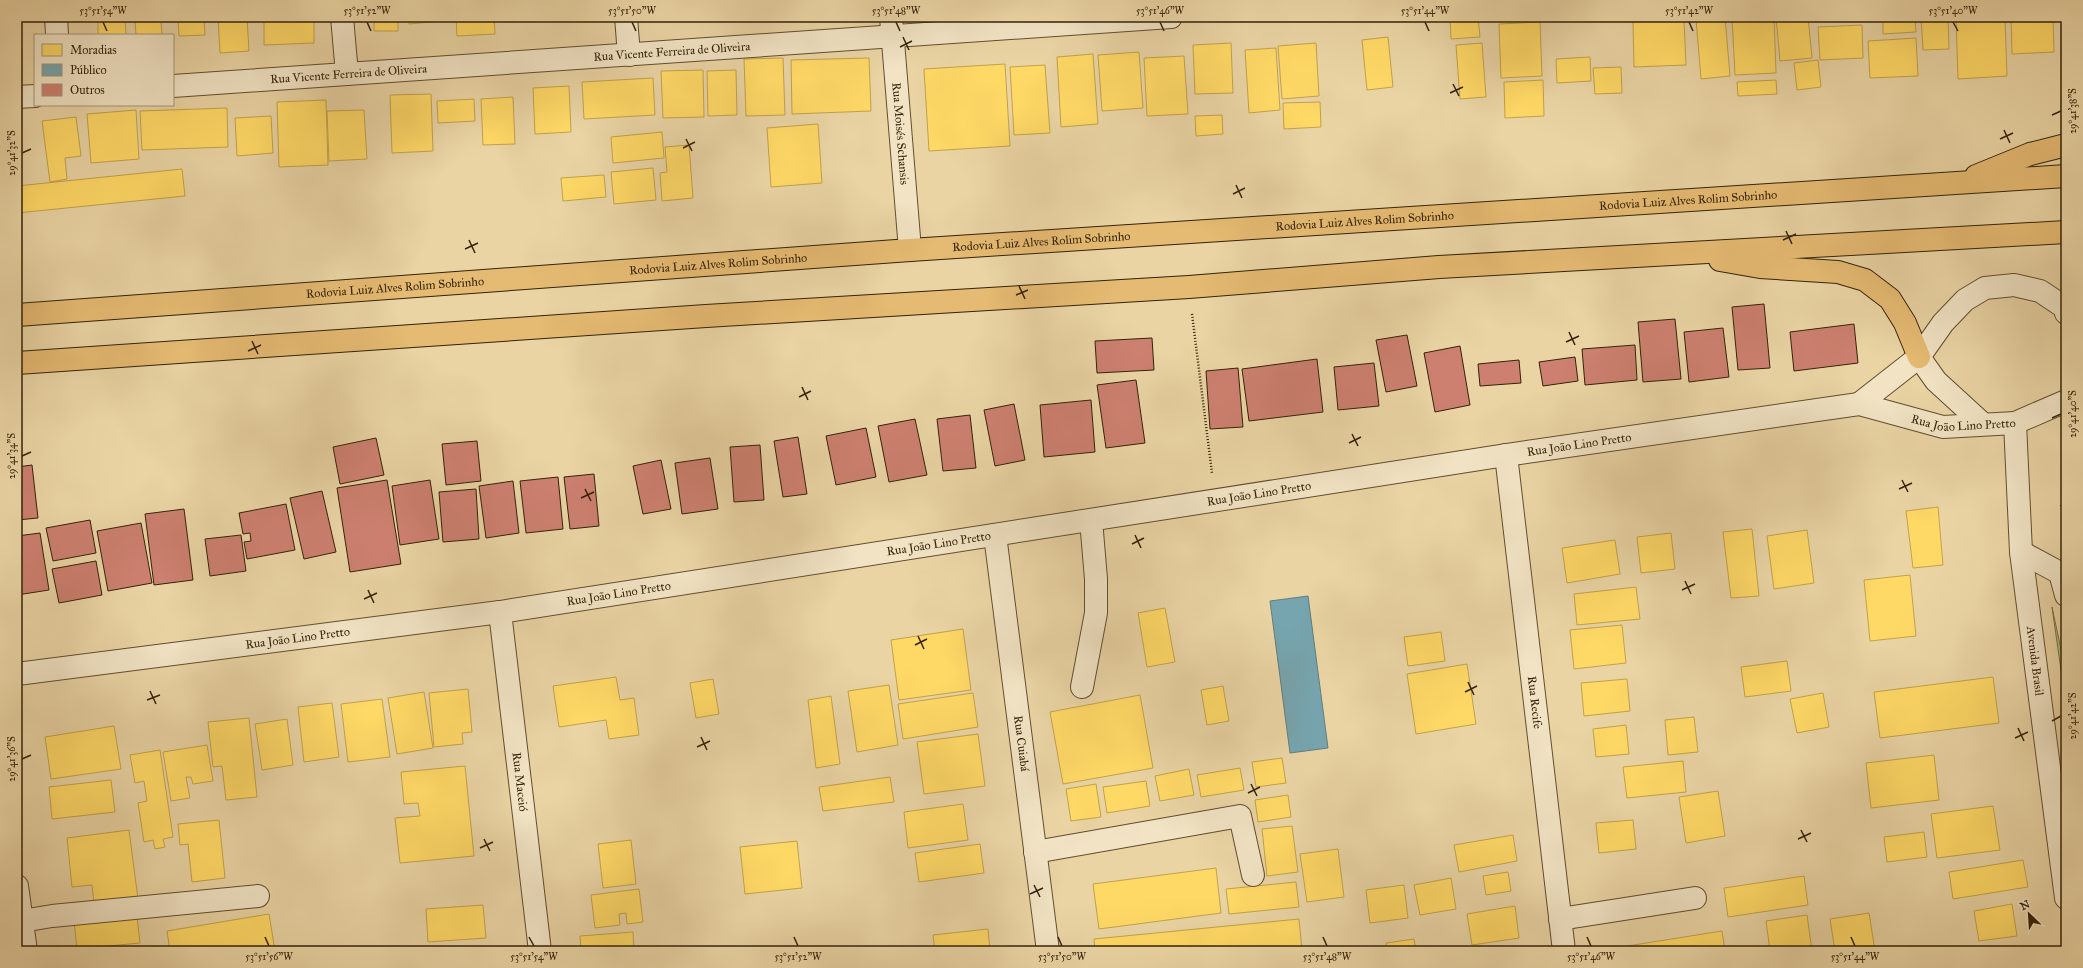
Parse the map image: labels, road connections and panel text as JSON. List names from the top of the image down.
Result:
{
  "streets": {
    "highway": ["Rodovia Luiz Alves Rolim Sobrinho"],
    "street": [
      "Rua Vicente Ferreira de Oliveira",
      "Rua Moisés Schansis",
      "Rua João Lino Pretto",
      "Avenida Brasil",
      "Rua Recife",
      "Rua Cuiabá",
      "Rua Maceió"
    ]
  },
  "crossings": [
    ["Rua Vicente Ferreira de Oliveira", "Rua Moisés Schansis"],
    ["Rua Moisés Schansis", "Rodovia Luiz Alves Rolim Sobrinho"],
    ["Rua João Lino Pretto", "Avenida Brasil"],
    ["Rua João Lino Pretto", "Rua Recife"],
    ["Rua João Lino Pretto", "Rua Cuiabá"],
    ["Rua João Lino Pretto", "Rua Maceió"]
  ],
  "legend": ["Moradias", "Público", "Outros"],
  "north": "top left",
  "coordinates": [
    "53°51'54\"W",
    "53°51'52\"W",
    "53°51'50\"W",
    "53°51'48\"W",
    "53°51'46\"W",
    "53°51'44\"W",
    "53°51'42\"W",
    "53°51'40\"W",
    "29°41'38\"S",
    "29°41'32\"S",
    "29°41'40\"S",
    "29°41'34\"S",
    "29°41'42\"S",
    "29°41'36\"S",
    "53°51'56\"W"
  ]
}
